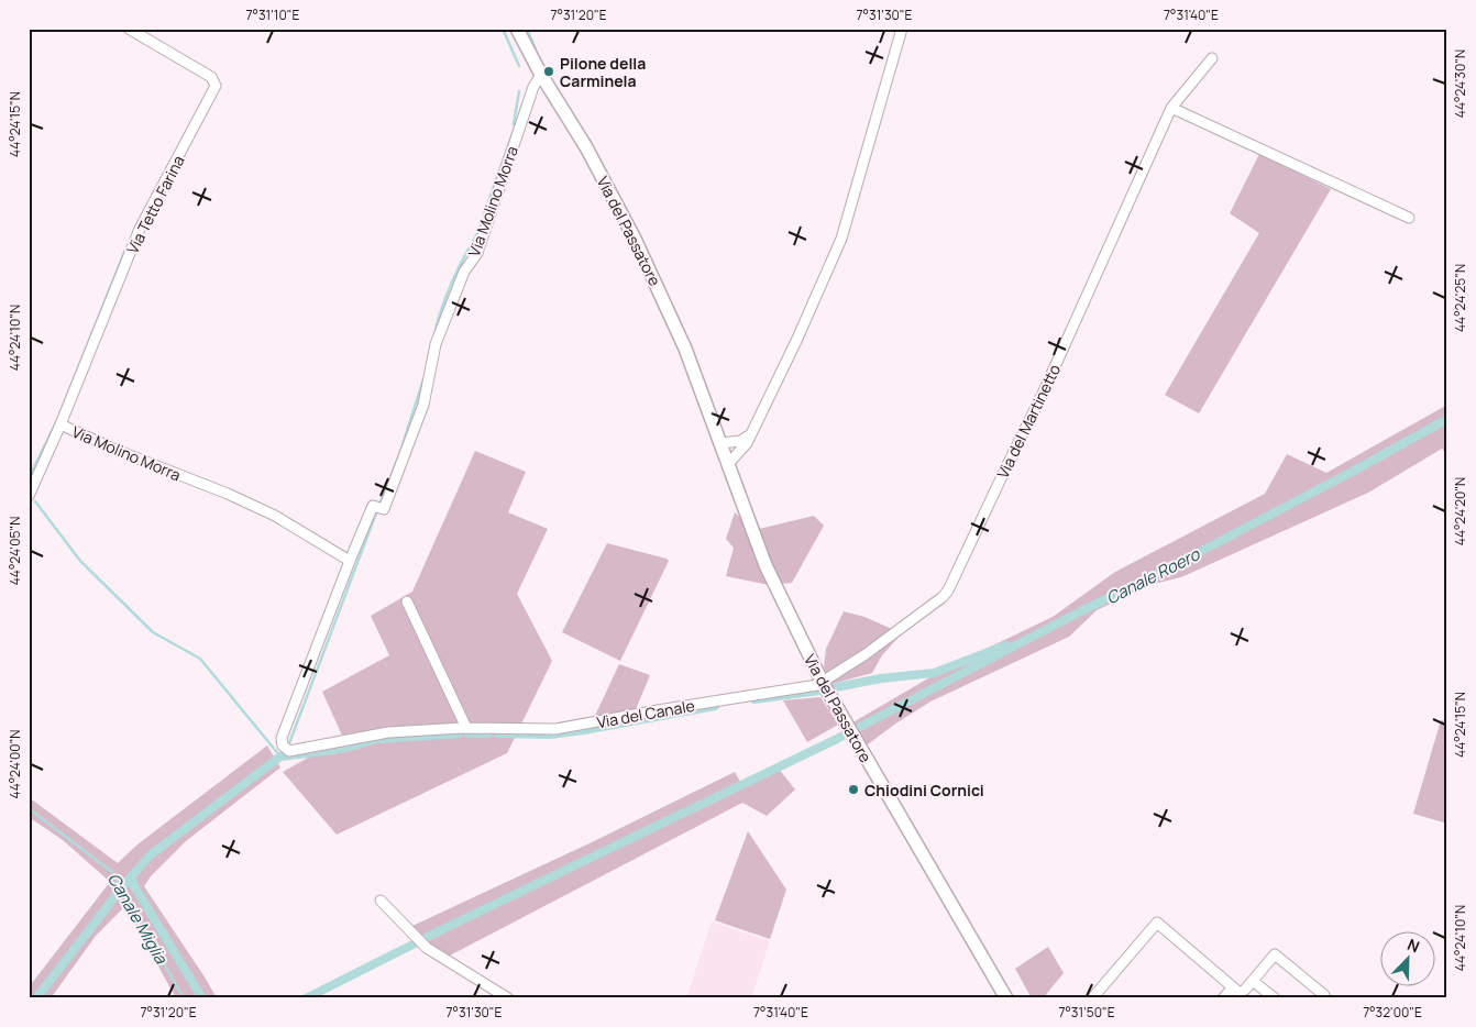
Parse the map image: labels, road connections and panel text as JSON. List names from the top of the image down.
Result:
{
  "streets": {
    "street": [
      "Via Molino Morra",
      "Via Tetto Farina",
      "Via del Passatore",
      "Via del Martinetto",
      "Via del Canale"
    ]
  },
  "crossings": [
    ["Via Molino Morra", "Via Tetto Farina"],
    ["Via Molino Morra", "Via del Passatore"],
    ["Via Molino Morra", "Via del Canale"],
    ["Via del Passatore", "Via del Martinetto"],
    ["Via del Passatore", "Via del Canale"],
    ["Via del Martinetto", "Via del Canale"]
  ],
  "water": ["Canale Roero", "Canale Miglia"],
  "places": ["Pilone della Carminela", "Chiodini Cornici"],
  "north": "top right",
  "coordinates": [
    "7°31'10\"E",
    "7°31'20\"E",
    "7°31'30\"E",
    "7°31'40\"E",
    "44°24'30\"N",
    "44°24'15\"N",
    "44°24'25\"N",
    "44°24'10\"N",
    "44°24'20\"N",
    "44°24'05\"N",
    "44°24'00\"N",
    "7°31'50\"E",
    "7°32'00\"E"
  ]
}
